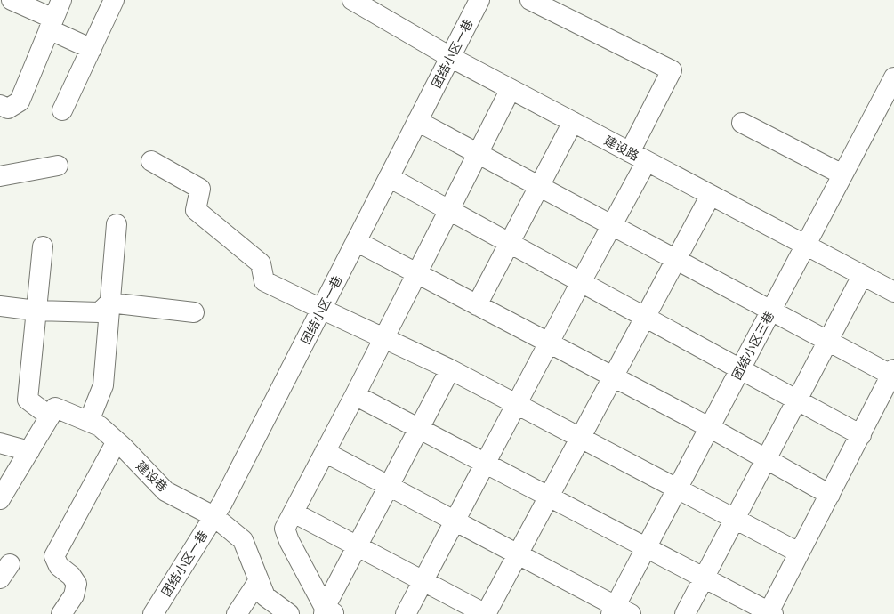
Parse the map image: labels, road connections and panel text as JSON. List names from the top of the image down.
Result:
{
  "streets": {
    "street": [
      "团结小区一巷",
      "建设路",
      "团结小区三巷",
      "建设巷"
    ]
  },
  "crossings": [
    ["团结小区一巷", "建设路"],
    ["团结小区一巷", "建设巷"],
    ["建设路", "团结小区三巷"]
  ]
}
